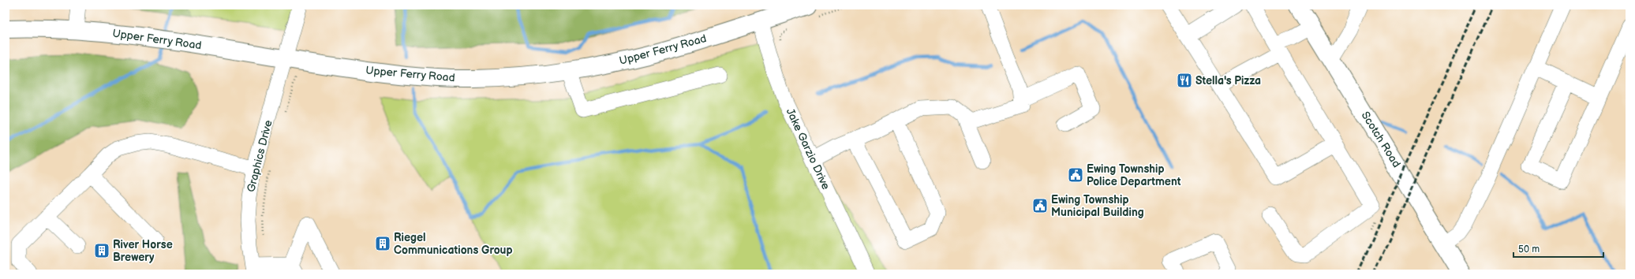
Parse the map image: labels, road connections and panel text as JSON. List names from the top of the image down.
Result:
{
  "streets": {
    "main road": ["Upper Ferry Road", "Scotch Road"],
    "lane": ["Jake Garzio Drive", "Graphics Drive"]
  },
  "crossings": [
    ["Upper Ferry Road", "Jake Garzio Drive"],
    ["Upper Ferry Road", "Graphics Drive"]
  ],
  "places": {
    "restaurant": ["Stella's Pizza"],
    "public building": ["Ewing Township Police Department", "Ewing Township Municipal Building"],
    "building": ["Riegel Communications Group", "River Horse Brewery"]
  },
  "scale_bar": "50 m"
}
